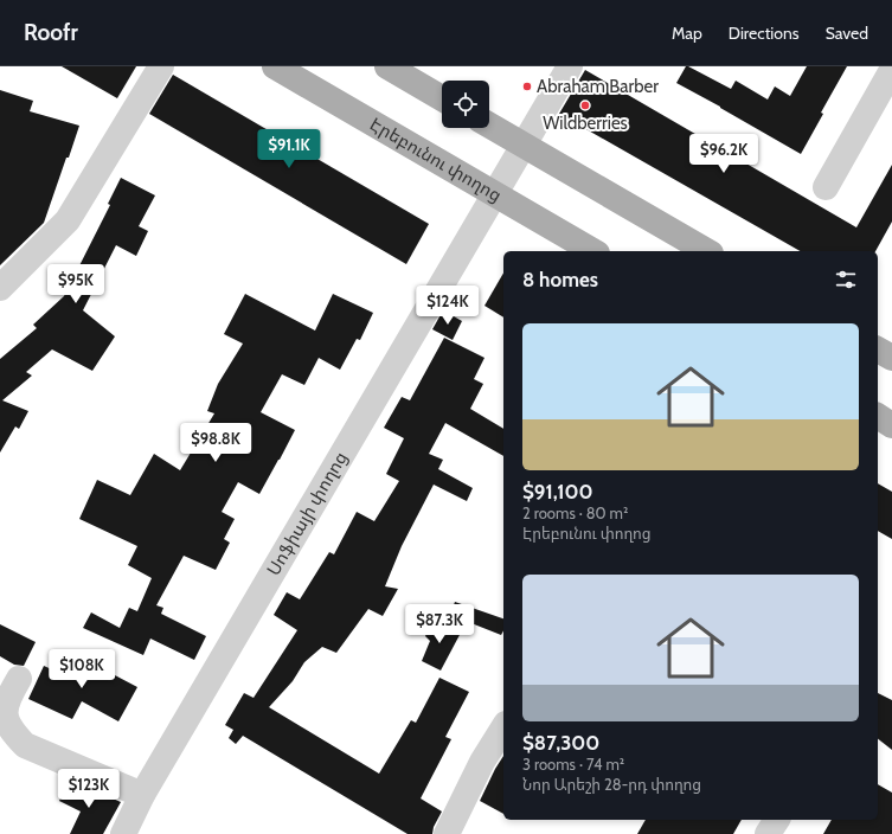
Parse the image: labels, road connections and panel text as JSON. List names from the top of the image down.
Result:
{
  "streets": {
    "main road": ["Էրեբունու փողոց"],
    "street": ["Սոֆիայի փողոց"]
  },
  "crossings": [
    ["Էրեբունու փողոց", "Սոֆիայի փողոց"]
  ],
  "places": ["Abraham Barber", "Wildberries"],
  "page": {
    "header": "Roofr",
    "nav": ["Map", "Directions", "Saved"],
    "price": [
      "$91.1K",
      "$96.2K",
      "$95K",
      "$124K",
      "$98.8K",
      "$87.3K",
      "$108K",
      "$123K"
    ],
    "heading": "8 homes",
    "list": [
      {
        "name": "$91,100",
        "note": "2 rooms · 80 m² · Էրեբունու փողոց"
      },
      {
        "name": "$87,300",
        "note": "3 rooms · 74 m² · Նոր Արեշի 28-րդ փողոց"
      }
    ]
  }
}
